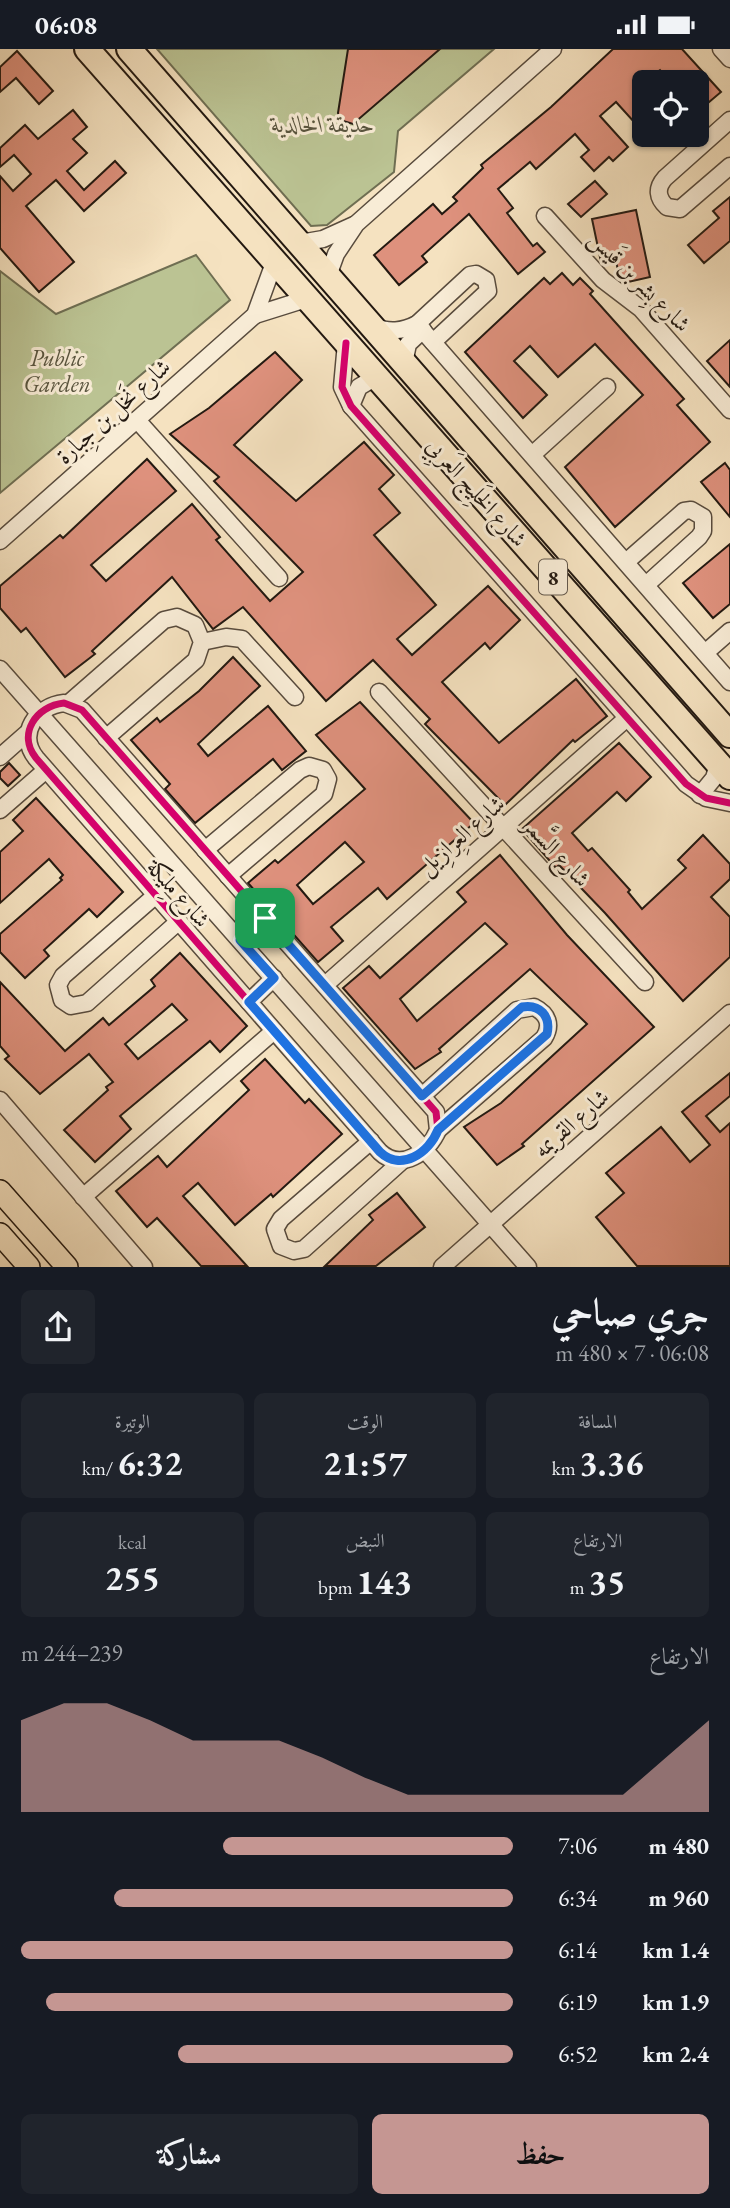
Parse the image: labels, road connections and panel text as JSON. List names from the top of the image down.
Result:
{
  "streets": {
    "highway": ["شارع الخَلِيج العَربِي", "8"],
    "street": [
      "شارع بِشر بن قَيس",
      "شارع نَخل بن جِبارة",
      "شارع العِرازِيل",
      "شارع السَّمر",
      "شارع مِليكة",
      "شارع القريمه"
    ]
  },
  "crossings": [
    ["شارع نَخل بن جِبارة", "شارع الخَلِيج العَربِي"],
    ["شارع العِرازِيل", "شارع السَّمر"],
    ["شارع العِرازِيل", "شارع مِليكة"],
    ["شارع مِليكة", "شارع القريمه"]
  ],
  "parks": ["حديقة الخالدية", "Public Garden"],
  "page": {
    "status": "06:08",
    "heading": ["جري صباحي", "06:08 · 7 × 480 m"],
    "stats": [
      ["المسافة", "3.36 km"],
      ["الوقت", "21:57"],
      ["الوتيرة", "6:32 /km"],
      ["الارتفاع", "35 m"],
      ["النبض", "143 bpm"],
      ["kcal", "255"]
    ],
    "chart": ["الارتفاع", "239–244 m"],
    "list": [
      {
        "name": "480 m",
        "note": "7:06"
      },
      {
        "name": "960 m",
        "note": "6:34"
      },
      {
        "name": "1.4 km",
        "note": "6:14"
      },
      {
        "name": "1.9 km",
        "note": "6:19"
      },
      {
        "name": "2.4 km",
        "note": "6:52"
      }
    ],
    "buttons": ["حفظ", "مشاركة"]
  }
}
